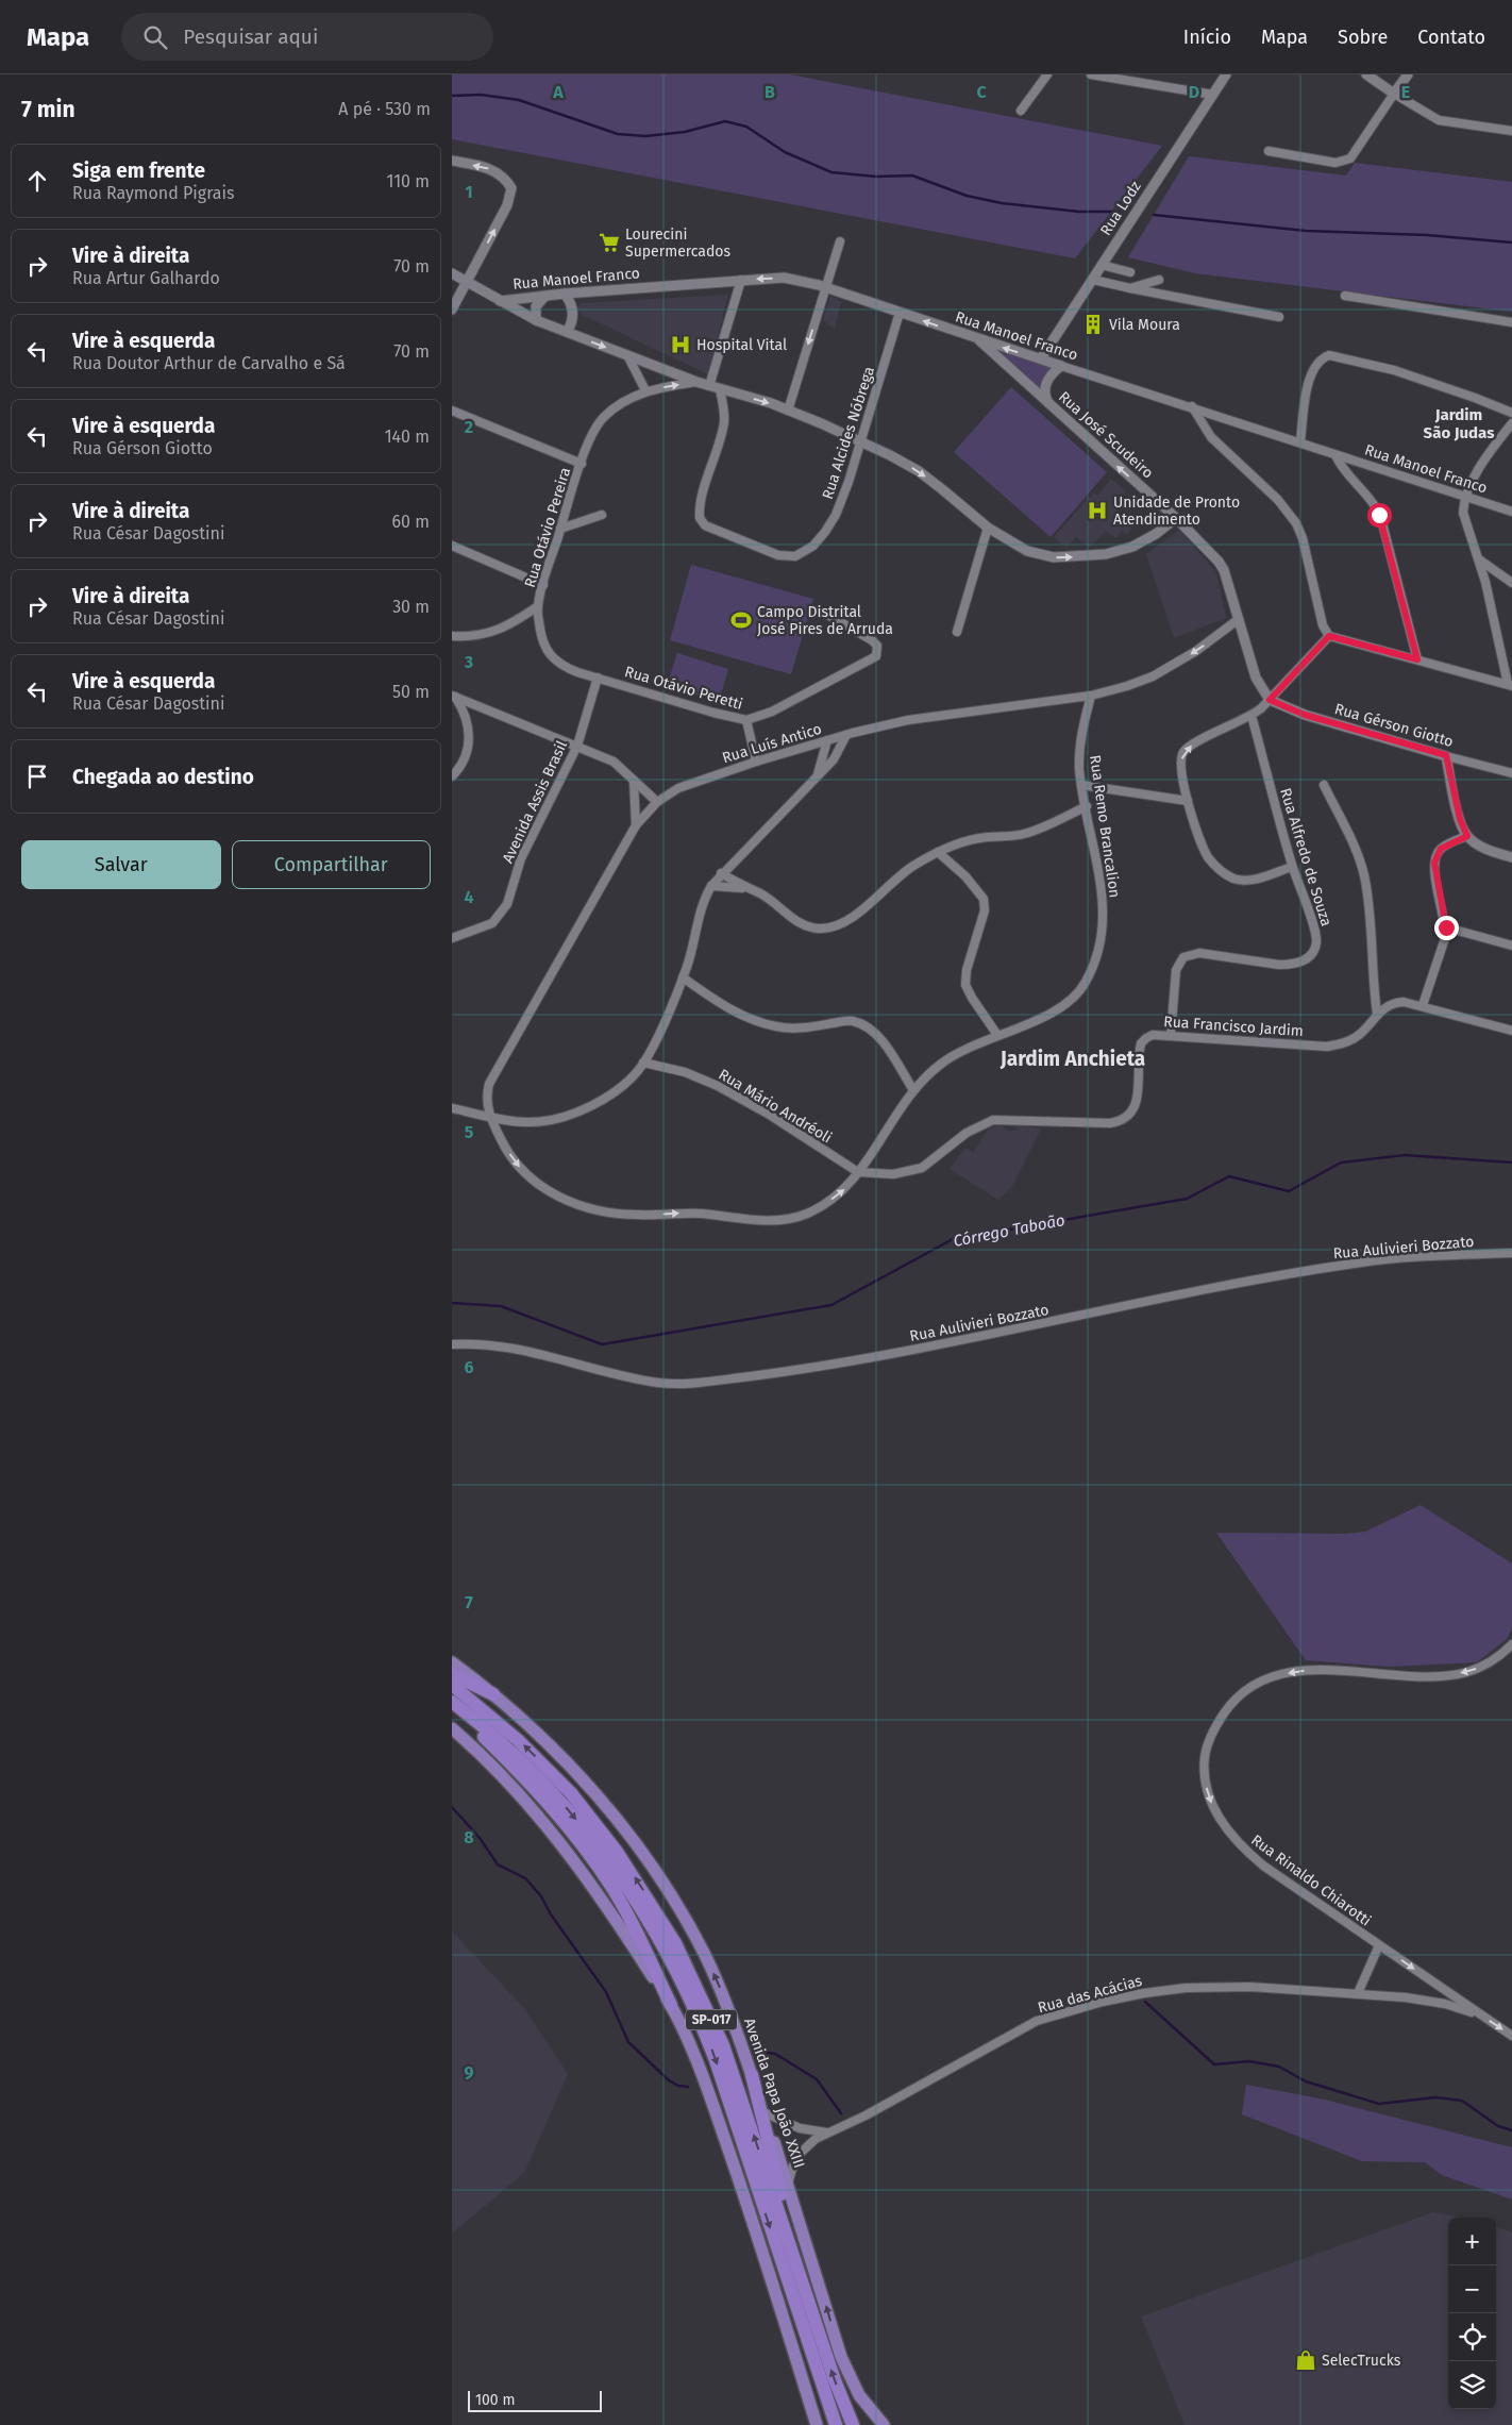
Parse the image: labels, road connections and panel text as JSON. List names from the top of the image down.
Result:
{
  "streets": {
    "highway": ["SP-017"],
    "main road": ["Avenida Papa João XXIII"],
    "street": [
      "Rua Lodz",
      "Rua Manoel Franco",
      "Rua Alcides Nóbrega",
      "Rua José Scudeiro",
      "Rua Otávio Pereira",
      "Rua Otávio Peretti",
      "Rua Gérson Giotto",
      "Rua Luís Antico",
      "Avenida Assis Brasil",
      "Rua Remo Brancalion",
      "Rua Alfredo de Souza",
      "Rua Francisco Jardim",
      "Rua Mário Andréoli",
      "Rua Aulivieri Bozzato",
      "Rua Rinaldo Chiarotti",
      "Rua das Acácias"
    ]
  },
  "crossings": [
    ["Rua Lodz", "Rua Manoel Franco"],
    ["Rua Manoel Franco", "Rua Alcides Nóbrega"],
    ["Rua Manoel Franco", "Rua José Scudeiro"],
    ["Rua José Scudeiro", "Rua Gérson Giotto"],
    ["Rua José Scudeiro", "Rua Luís Antico"],
    ["Rua Otávio Pereira", "Rua Otávio Peretti"],
    ["Rua Otávio Peretti", "Avenida Assis Brasil"],
    ["Rua Luís Antico", "Rua Remo Brancalion"],
    ["Rua Luís Antico", "Rua Francisco Jardim"],
    ["Rua Luís Antico", "Rua Mário Andréoli"],
    ["Rua Remo Brancalion", "Rua Francisco Jardim"],
    ["Rua Remo Brancalion", "Rua Mário Andréoli"],
    ["Rua Alfredo de Souza", "Rua Francisco Jardim"],
    ["Rua Francisco Jardim", "Rua Mário Andréoli"],
    ["Rua Rinaldo Chiarotti", "Rua das Acácias"],
    ["Rua das Acácias", "Avenida Papa João XXIII"]
  ],
  "one_way": ["Rua José Scudeiro"],
  "districts": ["Jardim São Judas", "Jardim Anchieta"],
  "water": ["Córrego Taboão"],
  "places": {
    "supermarket": ["Lourecini Supermercados"],
    "building": ["Vila Moura"],
    "hospital": ["Hospital Vital", "Unidade de Pronto Atendimento"],
    "sports": ["Campo Distrital José Pires de Arruda"],
    "shop": ["SelecTrucks"]
  },
  "scale_bar": "100 m",
  "page": {
    "header": "Mapa",
    "search": "Pesquisar aqui",
    "nav": [
      "Início",
      "Mapa",
      "Sobre",
      "Contato"
    ],
    "heading": ["7 min", "A pé · 530 m"],
    "list": [
      ["Siga em frente", "Rua Raymond Pigrais", "110 m"],
      ["Vire à direita", "Rua Artur Galhardo", "70 m"],
      ["Vire à esquerda", "Rua Doutor Arthur de Carvalho e Sá", "70 m"],
      ["Vire à esquerda", "Rua Gérson Giotto", "140 m"],
      ["Vire à direita", "Rua César Dagostini", "60 m"],
      ["Vire à direita", "Rua César Dagostini", "30 m"],
      ["Vire à esquerda", "Rua César Dagostini", "50 m"],
      "Chegada ao destino"
    ],
    "buttons": ["Salvar", "Compartilhar"],
    "map_buttons": ["+", "−"],
    "scale": "100 m"
  },
  "grid": {
    "columns": [
      "A",
      "B",
      "C",
      "D",
      "E"
    ],
    "rows": [
      "1",
      "2",
      "3",
      "4",
      "5",
      "6",
      "7",
      "8",
      "9"
    ]
  }
}
